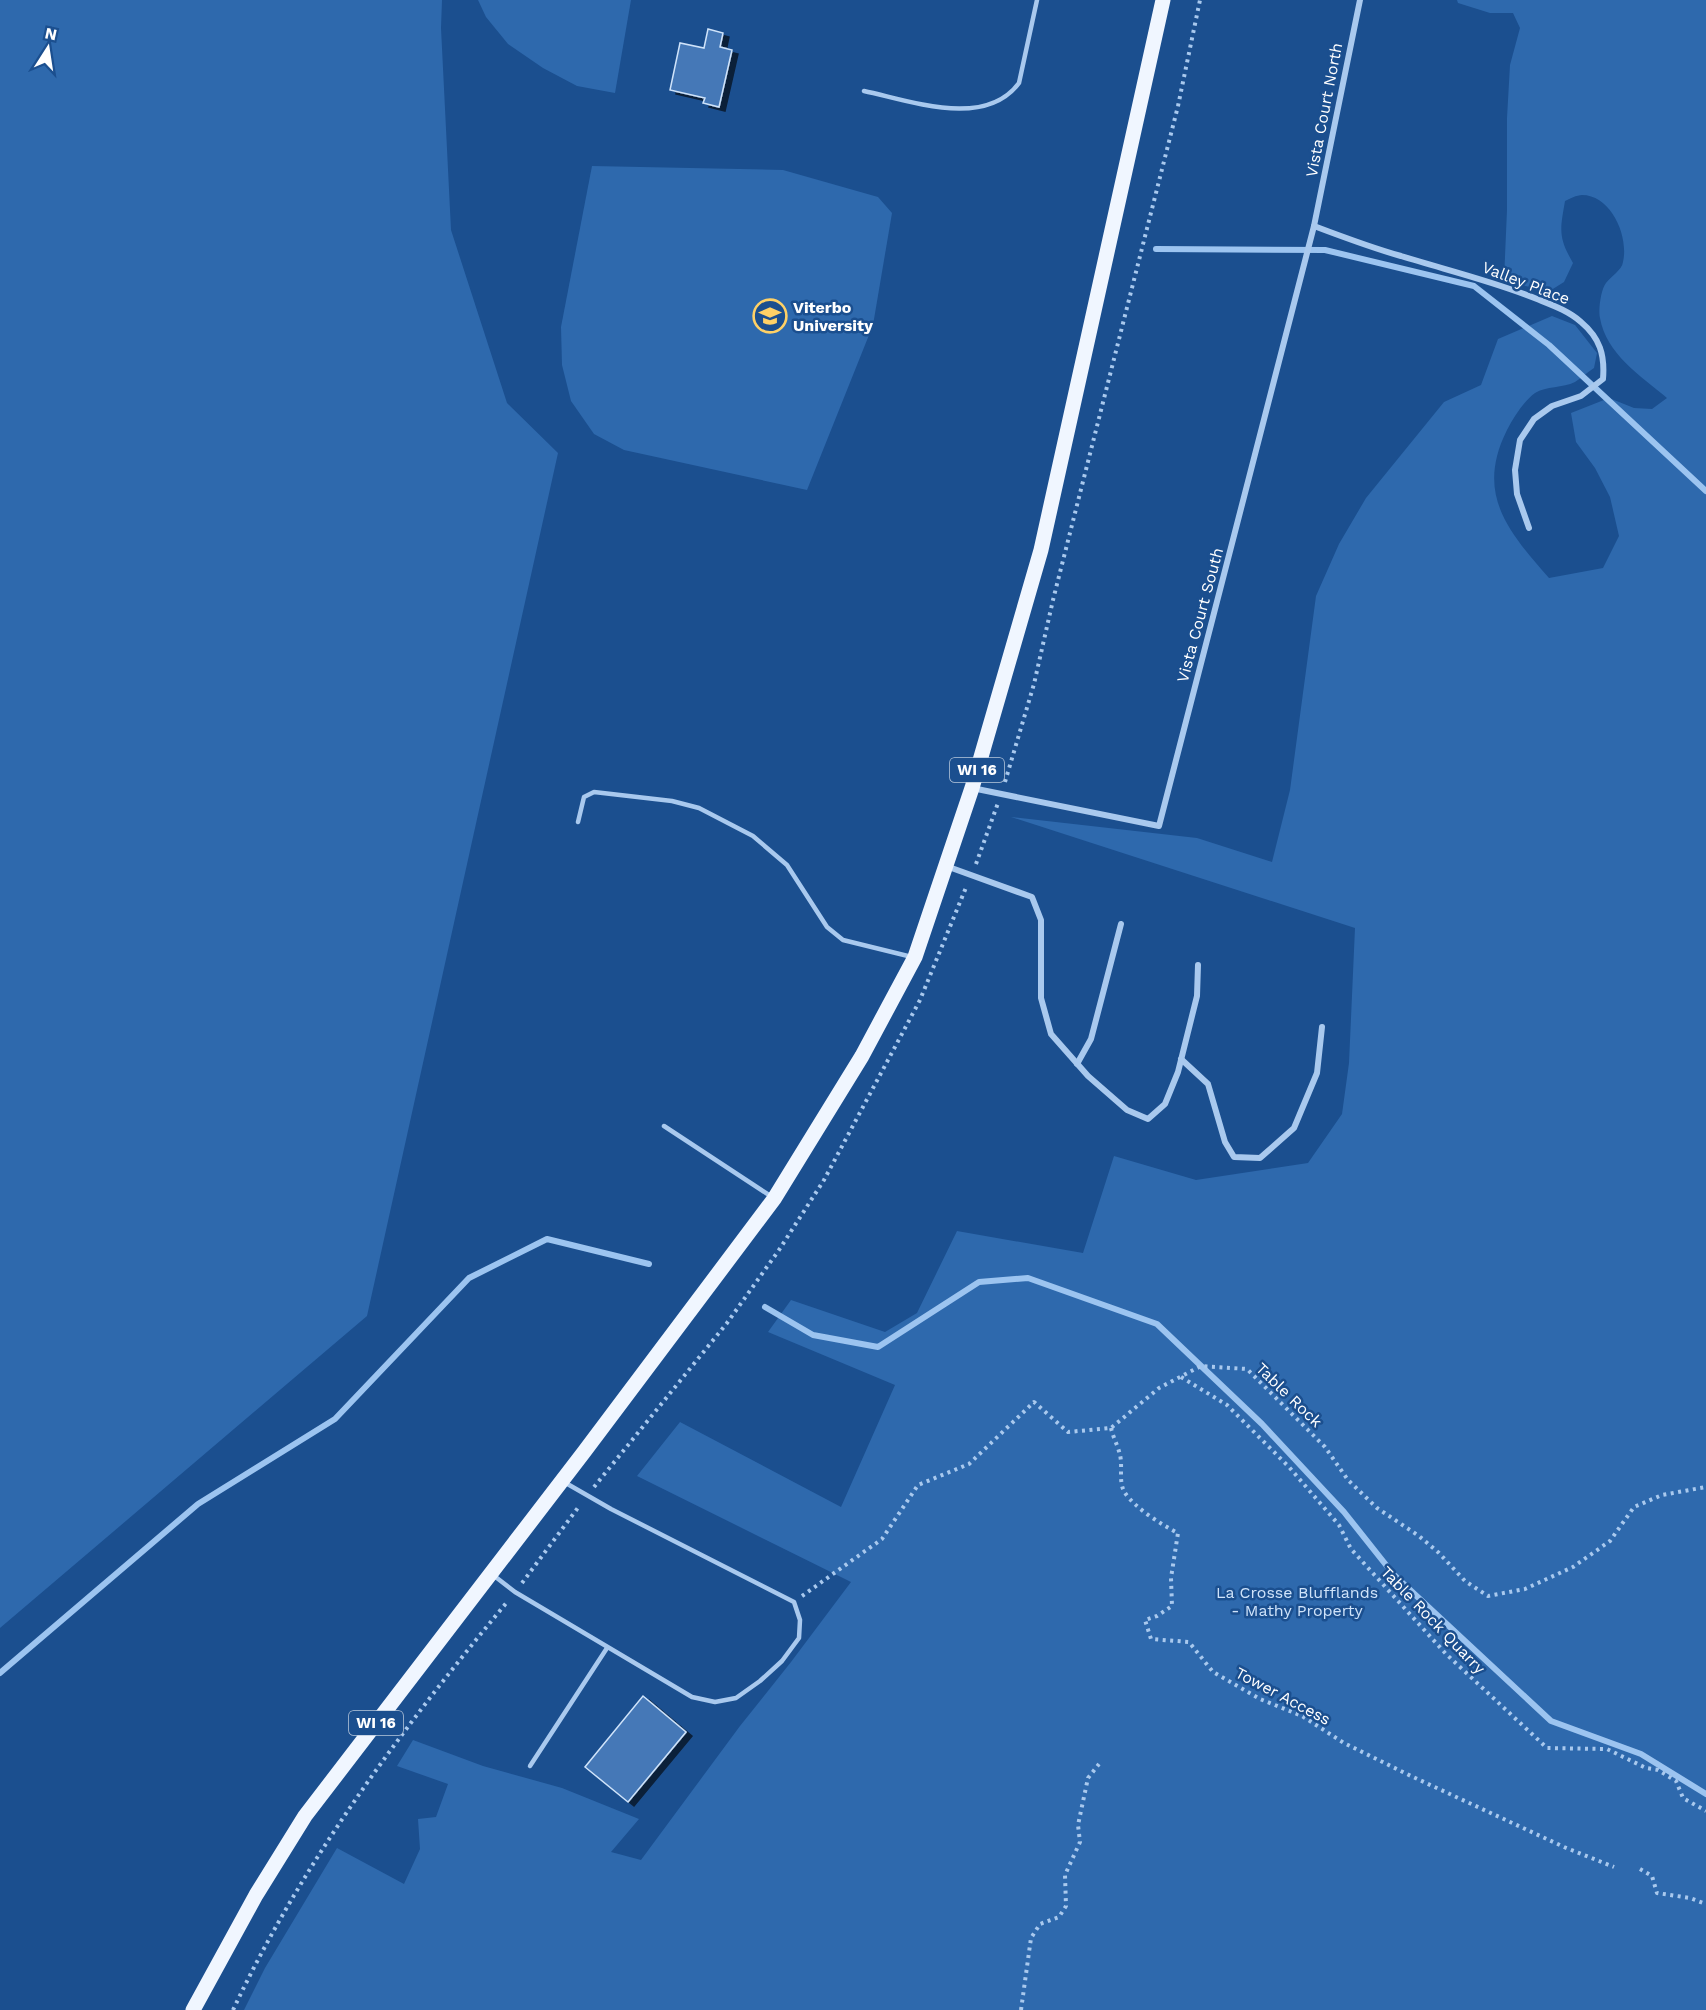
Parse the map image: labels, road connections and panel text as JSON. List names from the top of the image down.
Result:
{
  "streets": {
    "main road": ["WI 16"],
    "street": ["Vista Court North", "Valley Place", "Vista Court South"],
    "path": ["Table Rock", "Table Rock Quarry", "Tower Access"]
  },
  "crossings": [
    ["Vista Court North", "Valley Place"],
    ["Vista Court North", "Vista Court South"],
    ["Valley Place", "Vista Court South"],
    ["Vista Court South", "WI 16"],
    ["Table Rock", "Table Rock Quarry"],
    ["Table Rock", "Tower Access"]
  ],
  "parks": ["La Crosse Blufflands - Mathy Property"],
  "places": {
    "school or university": ["Viterbo University"]
  },
  "north": "top"
}
